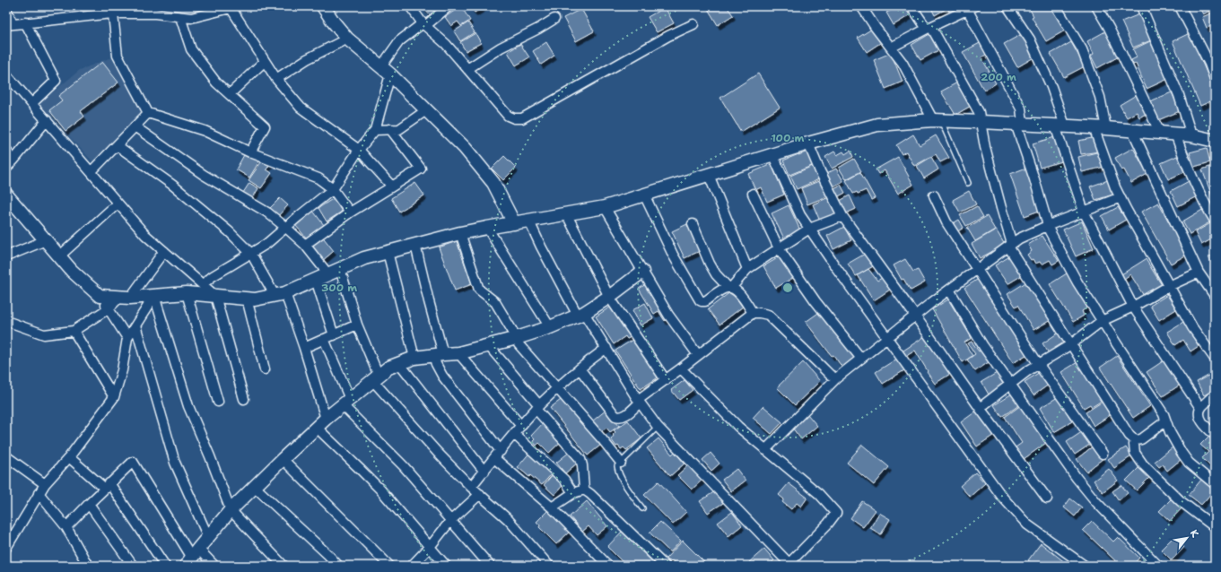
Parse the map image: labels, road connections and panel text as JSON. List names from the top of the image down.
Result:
{
  "north": "top right",
  "rings": ["200 m", "100 m", "300 m"]
}
